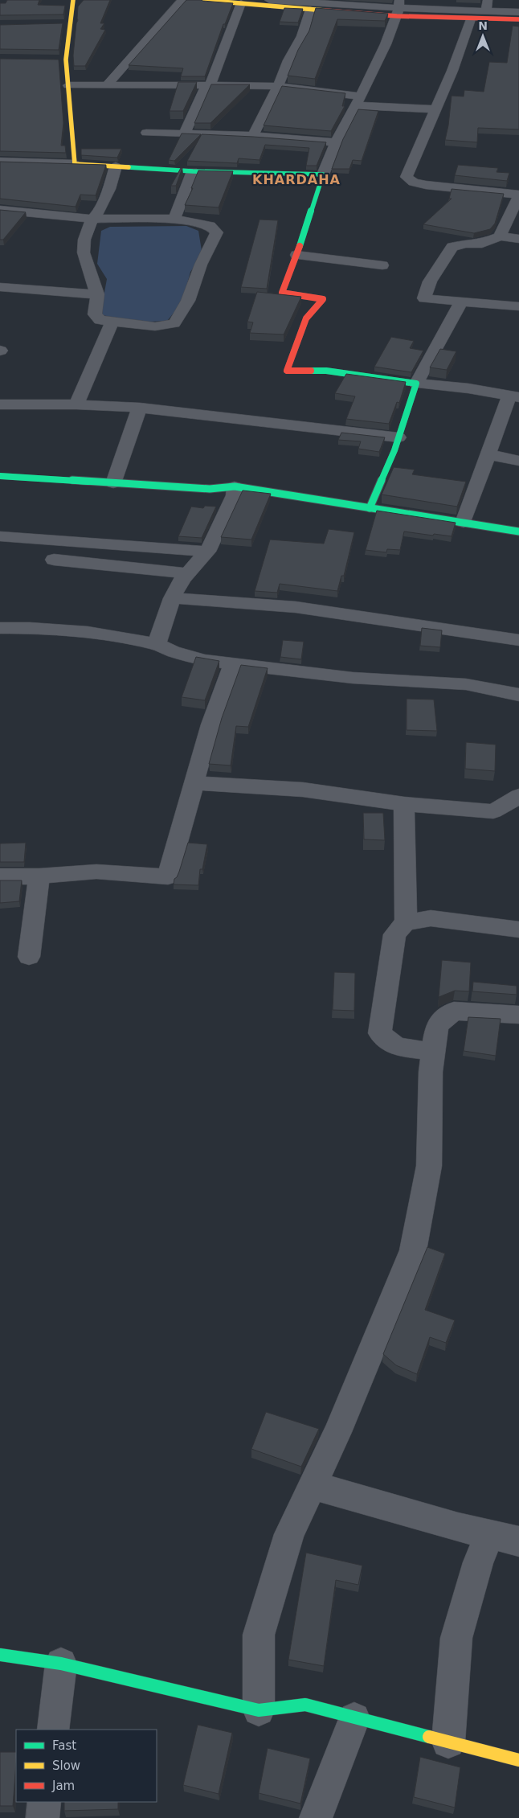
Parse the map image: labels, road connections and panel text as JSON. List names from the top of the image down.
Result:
{
  "districts": ["KHARDAHA"],
  "legend": ["Fast", "Slow", "Jam"],
  "north": "top"
}
